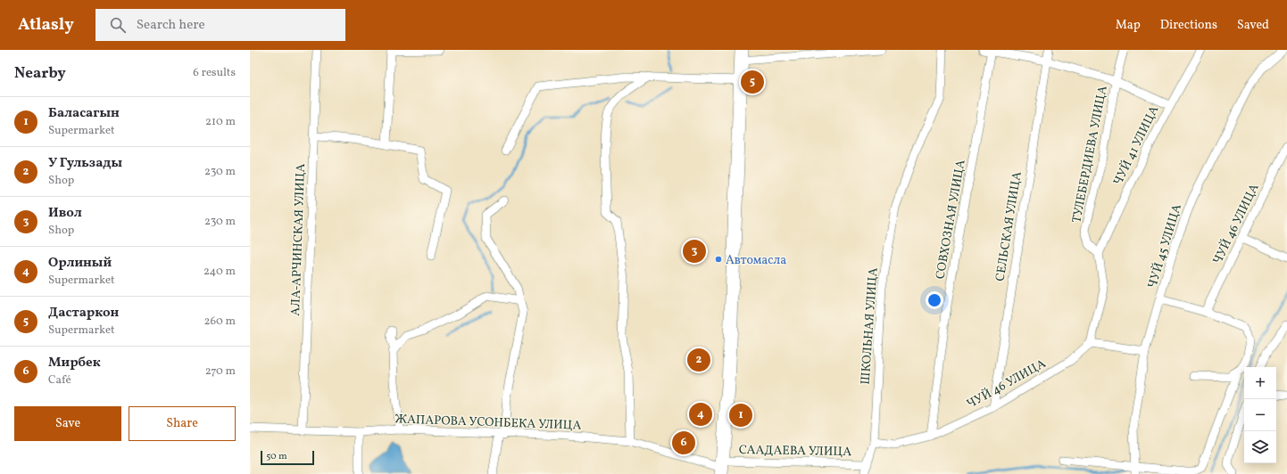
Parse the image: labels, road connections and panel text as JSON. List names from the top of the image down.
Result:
{
  "streets": {
    "street": [
      "ЧУЙ 41 УЛИЦА",
      "ТУЛЕБЕРДИЕВА УЛИЦА",
      "СОВХОЗНАЯ УЛИЦА",
      "ЧУЙ 46 УЛИЦА",
      "СЕЛЬСКАЯ УЛИЦА",
      "АЛА-АРЧИНСКАЯ УЛИЦА",
      "ЧУЙ 45 УЛИЦА",
      "ШКОЛЬНАЯ УЛИЦА",
      "ЖАПАРОВА УСОНБЕКА УЛИЦА",
      "СААДАЕВА УЛИЦА"
    ]
  },
  "crossings": [
    ["ЧУЙ 41 УЛИЦА", "ТУЛЕБЕРДИЕВА УЛИЦА"],
    ["ТУЛЕБЕРДИЕВА УЛИЦА", "ЧУЙ 46 УЛИЦА"],
    ["СОВХОЗНАЯ УЛИЦА", "ЧУЙ 46 УЛИЦА"],
    ["ЧУЙ 46 УЛИЦА", "СЕЛЬСКАЯ УЛИЦА"],
    ["ЧУЙ 46 УЛИЦА", "ШКОЛЬНАЯ УЛИЦА"],
    ["АЛА-АРЧИНСКАЯ УЛИЦА", "ЖАПАРОВА УСОНБЕКА УЛИЦА"],
    ["ШКОЛЬНАЯ УЛИЦА", "СААДАЕВА УЛИЦА"],
    ["ЖАПАРОВА УСОНБЕКА УЛИЦА", "СААДАЕВА УЛИЦА"]
  ],
  "places": ["Автомасла"],
  "scale_bar": "50 m",
  "page": {
    "header": "Atlasly",
    "search": "Search here",
    "nav": ["Map", "Directions", "Saved"],
    "heading": ["Nearby", "6 results"],
    "pins": [
      "5",
      "3",
      "2",
      "4",
      "1",
      "6"
    ],
    "list": [
      {
        "mark": "1",
        "name": "Баласагын",
        "note": "Supermarket",
        "value": "210 m"
      },
      {
        "mark": "2",
        "name": "У Гульзады",
        "note": "Shop",
        "value": "230 m"
      },
      {
        "mark": "3",
        "name": "Ивол",
        "note": "Shop",
        "value": "230 m"
      },
      {
        "mark": "4",
        "name": "Орлиный",
        "note": "Supermarket",
        "value": "240 m"
      },
      {
        "mark": "5",
        "name": "Дастаркон",
        "note": "Supermarket",
        "value": "260 m"
      },
      {
        "mark": "6",
        "name": "Мирбек",
        "note": "Café",
        "value": "270 m"
      }
    ],
    "map_buttons": ["+", "−"],
    "buttons": ["Save", "Share"],
    "scale": "50 m"
  }
}
